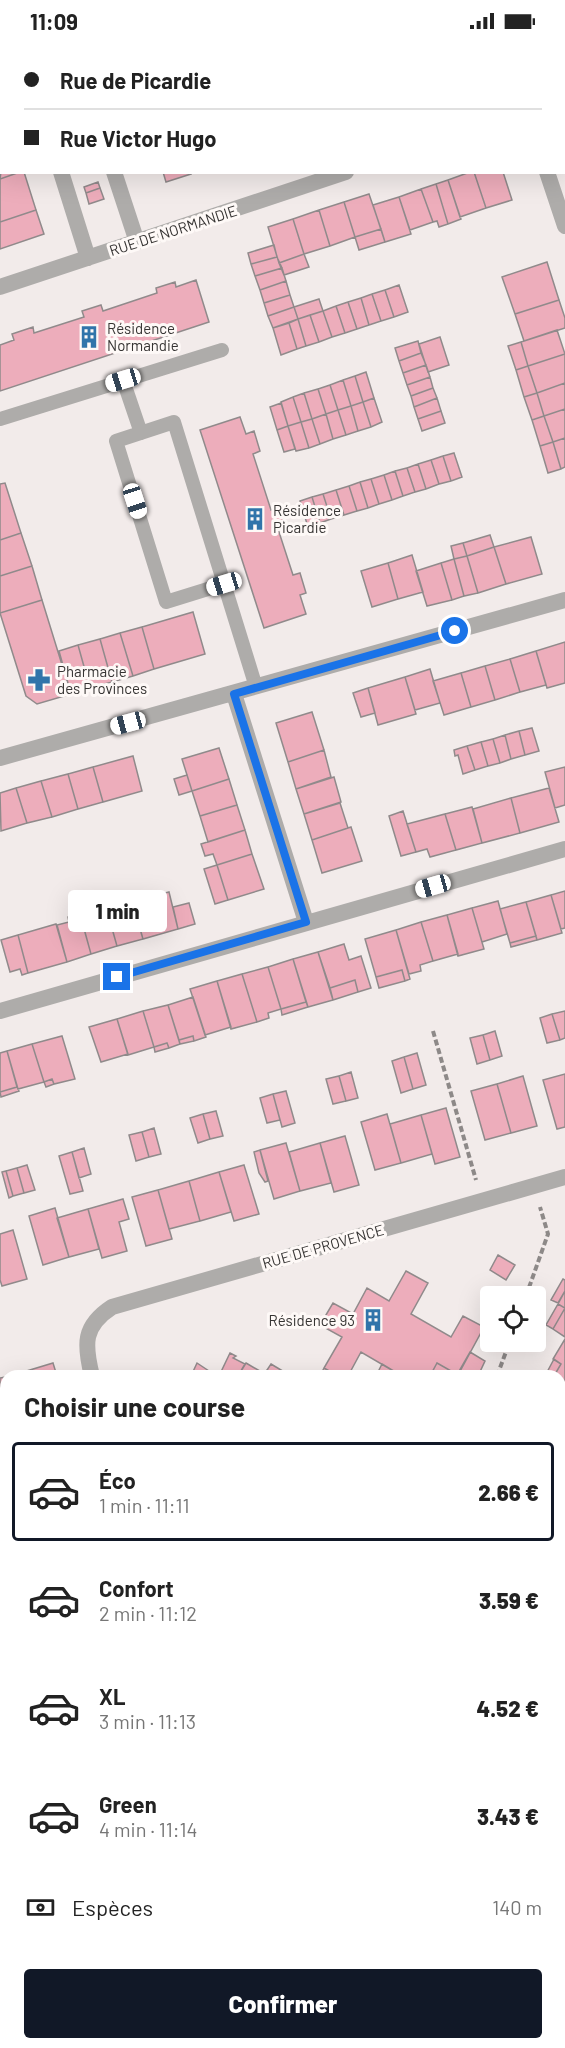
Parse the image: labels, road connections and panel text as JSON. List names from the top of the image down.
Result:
{
  "streets": {
    "street": ["RUE DE NORMANDIE", "RUE DE PROVENCE"]
  },
  "places": {
    "building": ["Résidence Normandie", "Résidence Picardie", "Résidence 93"],
    "pharmacy": ["Pharmacie des Provinces"]
  },
  "page": {
    "status": "11:09",
    "banner": ["Rue de Picardie", "Rue Victor Hugo"],
    "bubble": "1 min",
    "heading": "Choisir une course",
    "list": [
      {
        "name": "Éco",
        "note": "1 min · 11:11",
        "value": "2.66 €"
      },
      {
        "name": "Confort",
        "note": "2 min · 11:12",
        "value": "3.59 €"
      },
      {
        "name": "XL",
        "note": "3 min · 11:13",
        "value": "4.52 €"
      },
      {
        "name": "Green",
        "note": "4 min · 11:14",
        "value": "3.43 €"
      }
    ],
    "pay": ["Espèces", "140 m"],
    "buttons": "Confirmer"
  }
}
